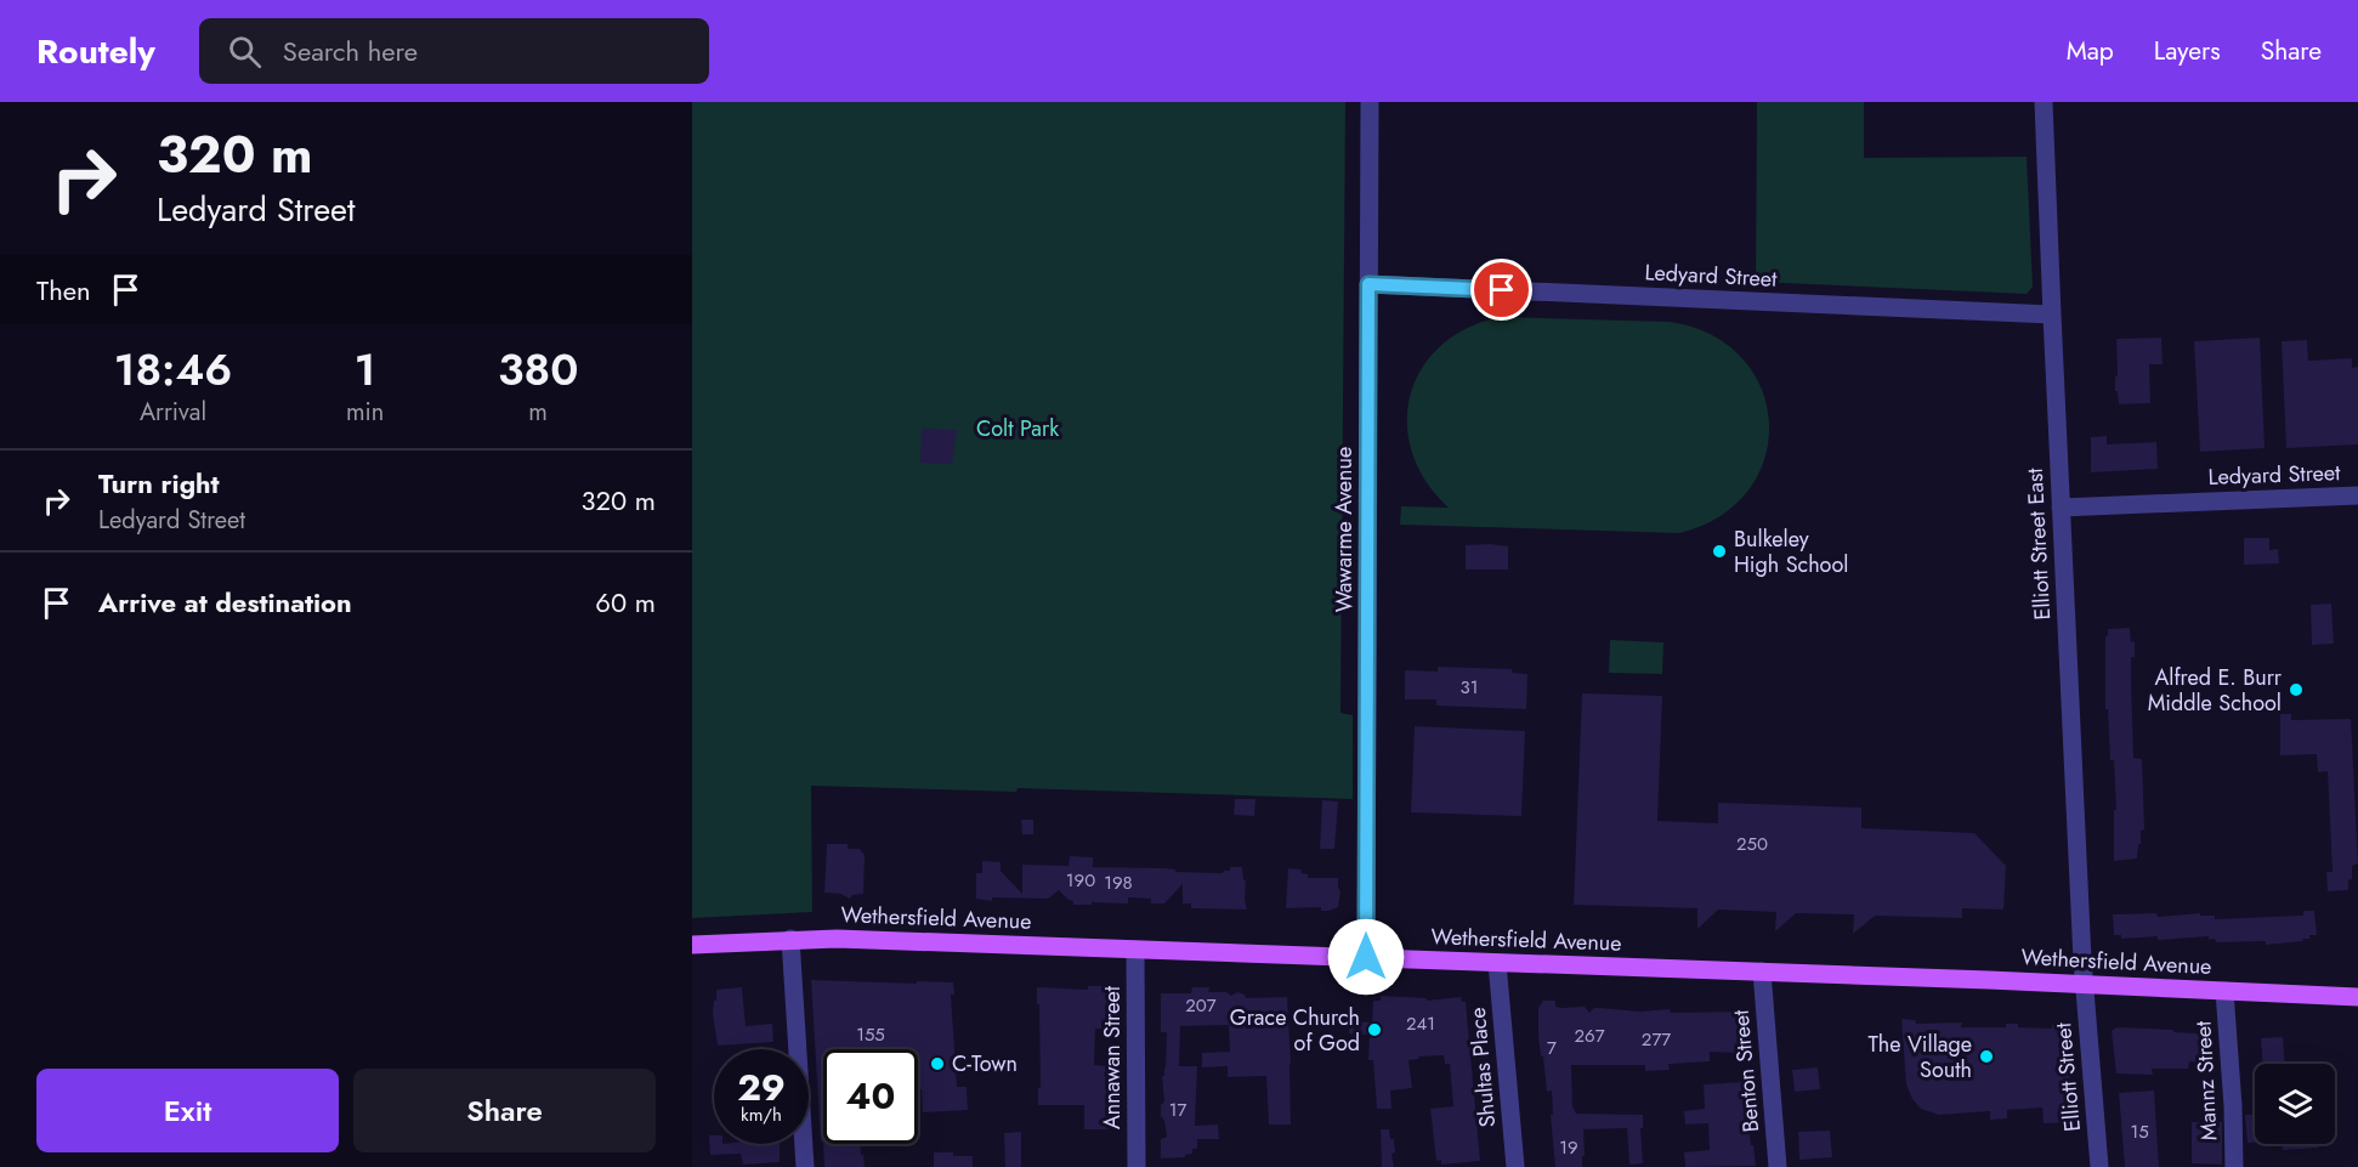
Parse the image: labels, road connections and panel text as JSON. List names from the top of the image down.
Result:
{
  "streets": {
    "main road": ["Wethersfield Avenue"],
    "street": [
      "Ledyard Street",
      "Wawarme Avenue",
      "Elliott Street East",
      "Annawan Street",
      "Shultas Place",
      "Benton Street",
      "Elliott Street",
      "Mannz Street"
    ]
  },
  "crossings": [
    ["Ledyard Street", "Wawarme Avenue"],
    ["Ledyard Street", "Elliott Street East"],
    ["Wawarme Avenue", "Wethersfield Avenue"],
    ["Elliott Street East", "Wethersfield Avenue"],
    ["Elliott Street East", "Elliott Street"],
    ["Wethersfield Avenue", "Annawan Street"],
    ["Wethersfield Avenue", "Shultas Place"],
    ["Wethersfield Avenue", "Benton Street"],
    ["Wethersfield Avenue", "Elliott Street"],
    ["Wethersfield Avenue", "Mannz Street"]
  ],
  "parks": ["Colt Park"],
  "places": [
    "Bulkeley High School",
    "Alfred E. Burr Middle School",
    "Grace Church of God",
    "The Village South",
    "C-Town"
  ],
  "house_numbers": [
    "31",
    "250",
    "190",
    "198",
    "207",
    "241",
    "155",
    "267",
    "277",
    "7",
    "17",
    "15",
    "19"
  ],
  "page": {
    "header": "Routely",
    "search": "Search here",
    "nav": ["Map", "Layers", "Share"],
    "turn": ["320 m", "Ledyard Street"],
    "then": "Then",
    "eta": [
      "18:46",
      "Arrival",
      "1",
      "min",
      "380",
      "m"
    ],
    "list": [
      {
        "name": "Turn right",
        "note": "Ledyard Street",
        "value": "320 m"
      },
      {
        "name": "Arrive at destination",
        "value": "60 m"
      }
    ],
    "speed": "29 km/h",
    "limit": "40",
    "buttons": ["Exit", "Share"]
  }
}
